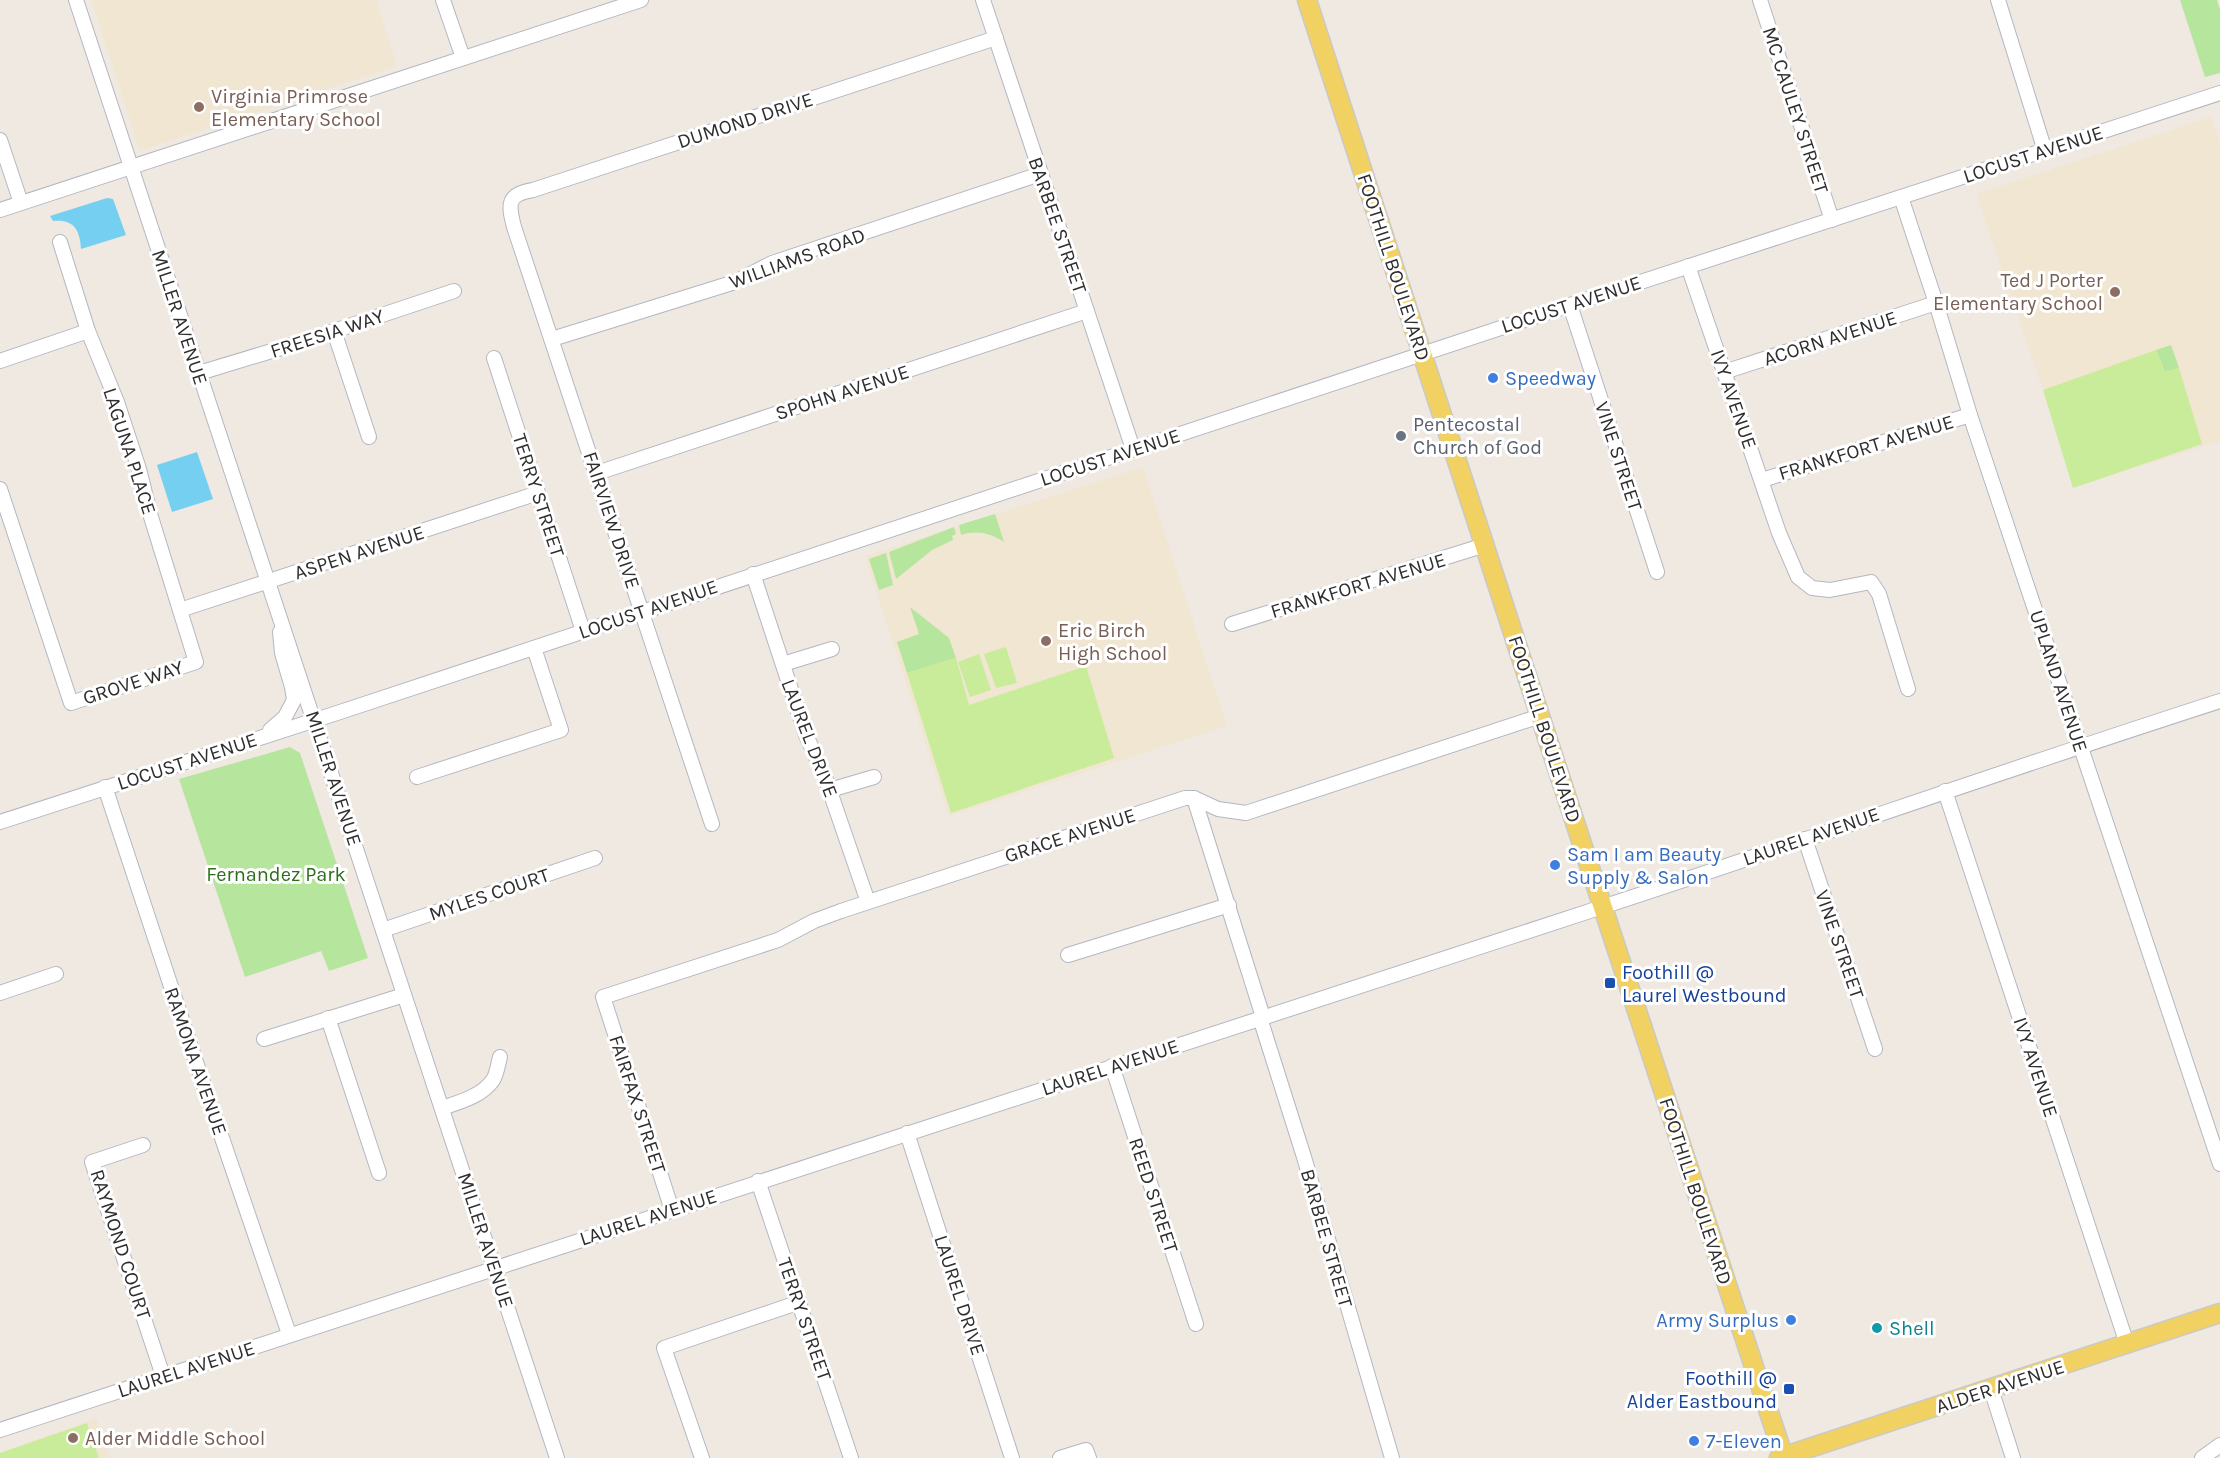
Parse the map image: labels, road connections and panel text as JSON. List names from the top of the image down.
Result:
{
  "streets": {
    "main road": ["FOOTHILL BOULEVARD", "ALDER AVENUE"],
    "street": [
      "MC CAULEY STREET",
      "DUMOND DRIVE",
      "LOCUST AVENUE",
      "BARBEE STREET",
      "WILLIAMS ROAD",
      "MILLER AVENUE",
      "FREESIA WAY",
      "ACORN AVENUE",
      "SPOHN AVENUE",
      "IVY AVENUE",
      "FRANKFORT AVENUE",
      "LAGUNA PLACE",
      "VINE STREET",
      "TERRY STREET",
      "FAIRVIEW DRIVE",
      "ASPEN AVENUE",
      "UPLAND AVENUE",
      "GROVE WAY",
      "LAUREL DRIVE",
      "GRACE AVENUE",
      "LAUREL AVENUE",
      "MYLES COURT",
      "RAMONA AVENUE",
      "FAIRFAX STREET",
      "REED STREET",
      "RAYMOND COURT"
    ]
  },
  "crossings": [
    ["MC CAULEY STREET", "LOCUST AVENUE"],
    ["DUMOND DRIVE", "BARBEE STREET"],
    ["DUMOND DRIVE", "FAIRVIEW DRIVE"],
    ["LOCUST AVENUE", "BARBEE STREET"],
    ["LOCUST AVENUE", "FOOTHILL BOULEVARD"],
    ["LOCUST AVENUE", "MILLER AVENUE"],
    ["LOCUST AVENUE", "IVY AVENUE"],
    ["LOCUST AVENUE", "VINE STREET"],
    ["LOCUST AVENUE", "TERRY STREET"],
    ["LOCUST AVENUE", "FAIRVIEW DRIVE"],
    ["LOCUST AVENUE", "UPLAND AVENUE"],
    ["LOCUST AVENUE", "LAUREL DRIVE"],
    ["LOCUST AVENUE", "RAMONA AVENUE"],
    ["BARBEE STREET", "WILLIAMS ROAD"],
    ["BARBEE STREET", "SPOHN AVENUE"],
    ["BARBEE STREET", "GRACE AVENUE"],
    ["BARBEE STREET", "LAUREL AVENUE"],
    ["WILLIAMS ROAD", "FAIRVIEW DRIVE"],
    ["FOOTHILL BOULEVARD", "FRANKFORT AVENUE"],
    ["FOOTHILL BOULEVARD", "LAUREL AVENUE"],
    ["FOOTHILL BOULEVARD", "ALDER AVENUE"],
    ["MILLER AVENUE", "FREESIA WAY"],
    ["MILLER AVENUE", "ASPEN AVENUE"],
    ["MILLER AVENUE", "LAUREL AVENUE"],
    ["MILLER AVENUE", "MYLES COURT"],
    ["ACORN AVENUE", "IVY AVENUE"],
    ["ACORN AVENUE", "UPLAND AVENUE"],
    ["SPOHN AVENUE", "FAIRVIEW DRIVE"],
    ["IVY AVENUE", "FRANKFORT AVENUE"],
    ["IVY AVENUE", "LAUREL AVENUE"],
    ["IVY AVENUE", "ALDER AVENUE"],
    ["FRANKFORT AVENUE", "UPLAND AVENUE"],
    ["LAGUNA PLACE", "ASPEN AVENUE"],
    ["LAGUNA PLACE", "GROVE WAY"],
    ["VINE STREET", "LAUREL AVENUE"],
    ["TERRY STREET", "ASPEN AVENUE"],
    ["TERRY STREET", "LAUREL AVENUE"],
    ["UPLAND AVENUE", "LAUREL AVENUE"],
    ["LAUREL DRIVE", "GRACE AVENUE"],
    ["LAUREL DRIVE", "LAUREL AVENUE"],
    ["GRACE AVENUE", "FAIRFAX STREET"],
    ["LAUREL AVENUE", "RAMONA AVENUE"],
    ["LAUREL AVENUE", "FAIRFAX STREET"],
    ["LAUREL AVENUE", "REED STREET"],
    ["LAUREL AVENUE", "RAYMOND COURT"]
  ],
  "parks": ["Fernandez Park"],
  "places": {
    "other": [
      "Virginia Primrose Elementary School",
      "Ted J Porter Elementary School",
      "Speedway",
      "Pentecostal Church of God",
      "Eric Birch High School",
      "Sam I am Beauty Supply & Salon",
      "Army Surplus",
      "Shell",
      "Alder Middle School",
      "7-Eleven"
    ],
    "transit": ["Foothill @ Laurel Westbound", "Foothill @ Alder Eastbound"]
  }
}
